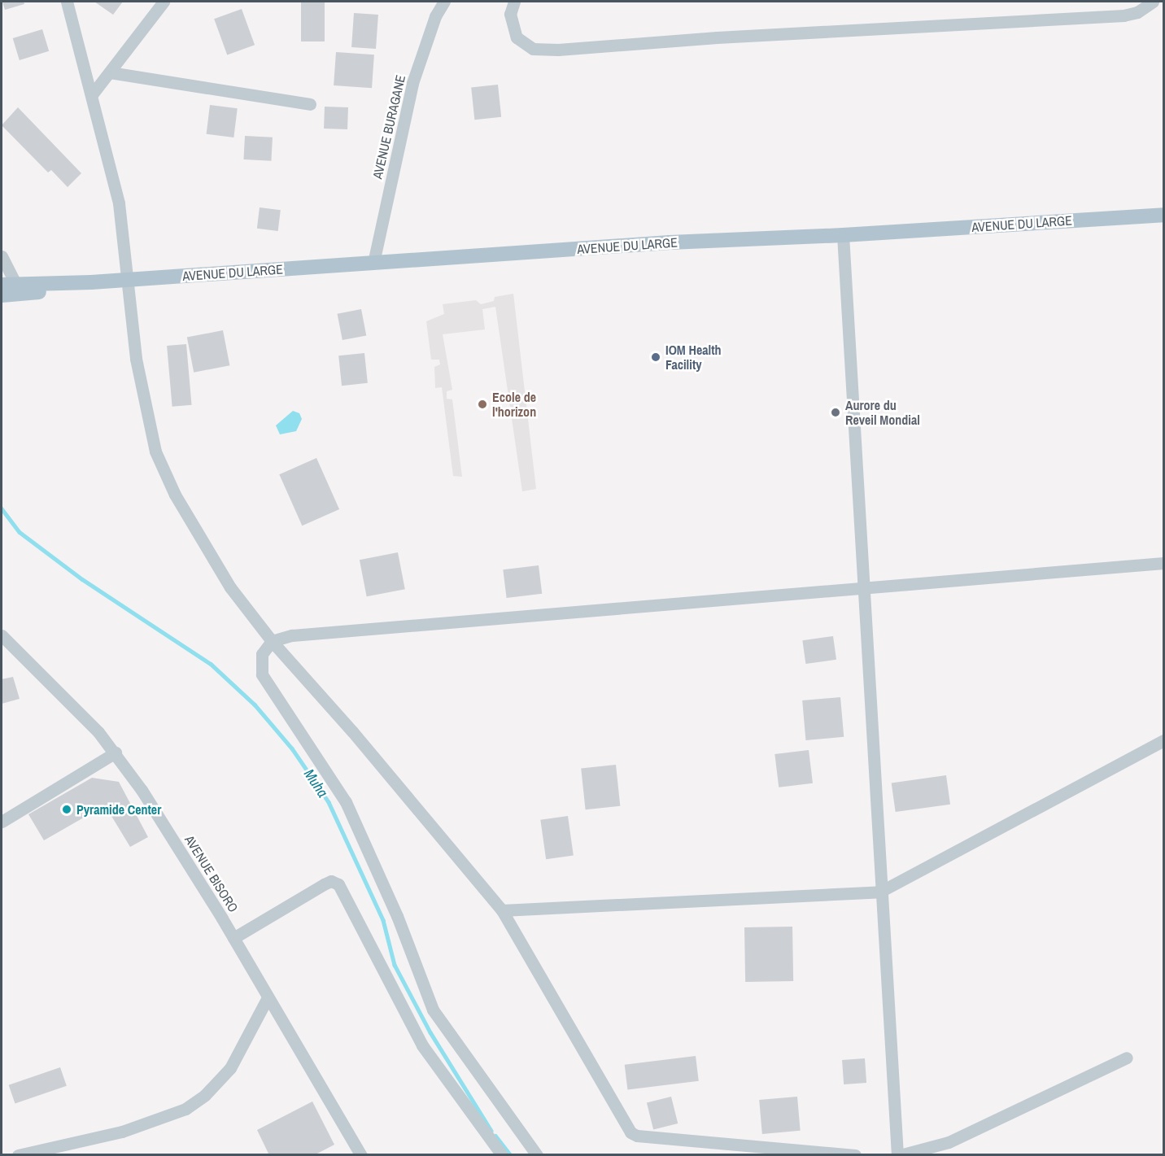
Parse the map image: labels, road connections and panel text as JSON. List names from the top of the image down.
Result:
{
  "streets": {
    "main road": ["AVENUE DU LARGE"],
    "street": ["AVENUE BURAGANE", "AVENUE BISORO"]
  },
  "crossings": [
    ["AVENUE BURAGANE", "AVENUE DU LARGE"]
  ],
  "water": ["Muha"],
  "places": [
    "IOM Health Facility",
    "Ecole de l'horizon",
    "Aurore du Reveil Mondial",
    "Pyramide Center"
  ]
}
